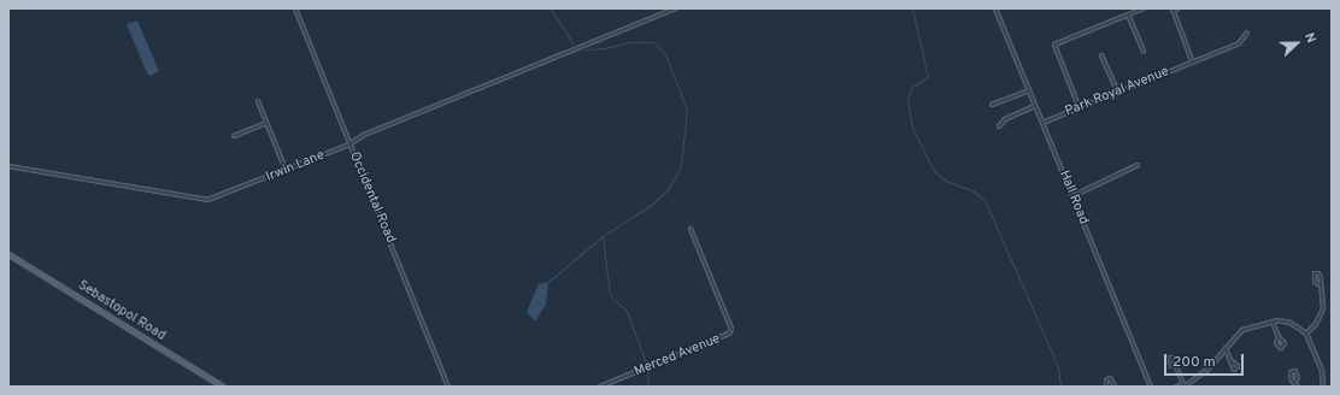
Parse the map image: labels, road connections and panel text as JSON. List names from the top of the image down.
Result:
{
  "streets": {
    "main road": ["Sebastopol Road"],
    "street": [
      "Park Royal Avenue",
      "Irwin Lane",
      "Occidental Road",
      "Hall Road",
      "Merced Avenue"
    ]
  },
  "crossings": [
    ["Park Royal Avenue", "Hall Road"],
    ["Irwin Lane", "Occidental Road"]
  ],
  "scale_bar": "200 m",
  "north": "right"
}
